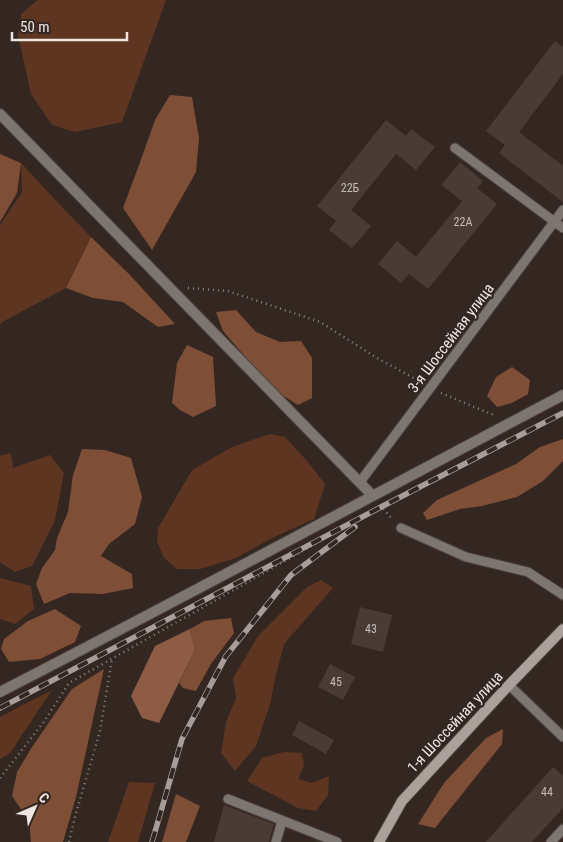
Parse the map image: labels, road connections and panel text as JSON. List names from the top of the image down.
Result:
{
  "streets": {
    "street": ["1-я Шоссейная улица"],
    "lane": ["3-я Шоссейная улица"]
  },
  "house_numbers": [
    "22Б",
    "22А",
    "43",
    "45",
    "44"
  ],
  "scale_bar": "50 m",
  "north": "top right"
}
